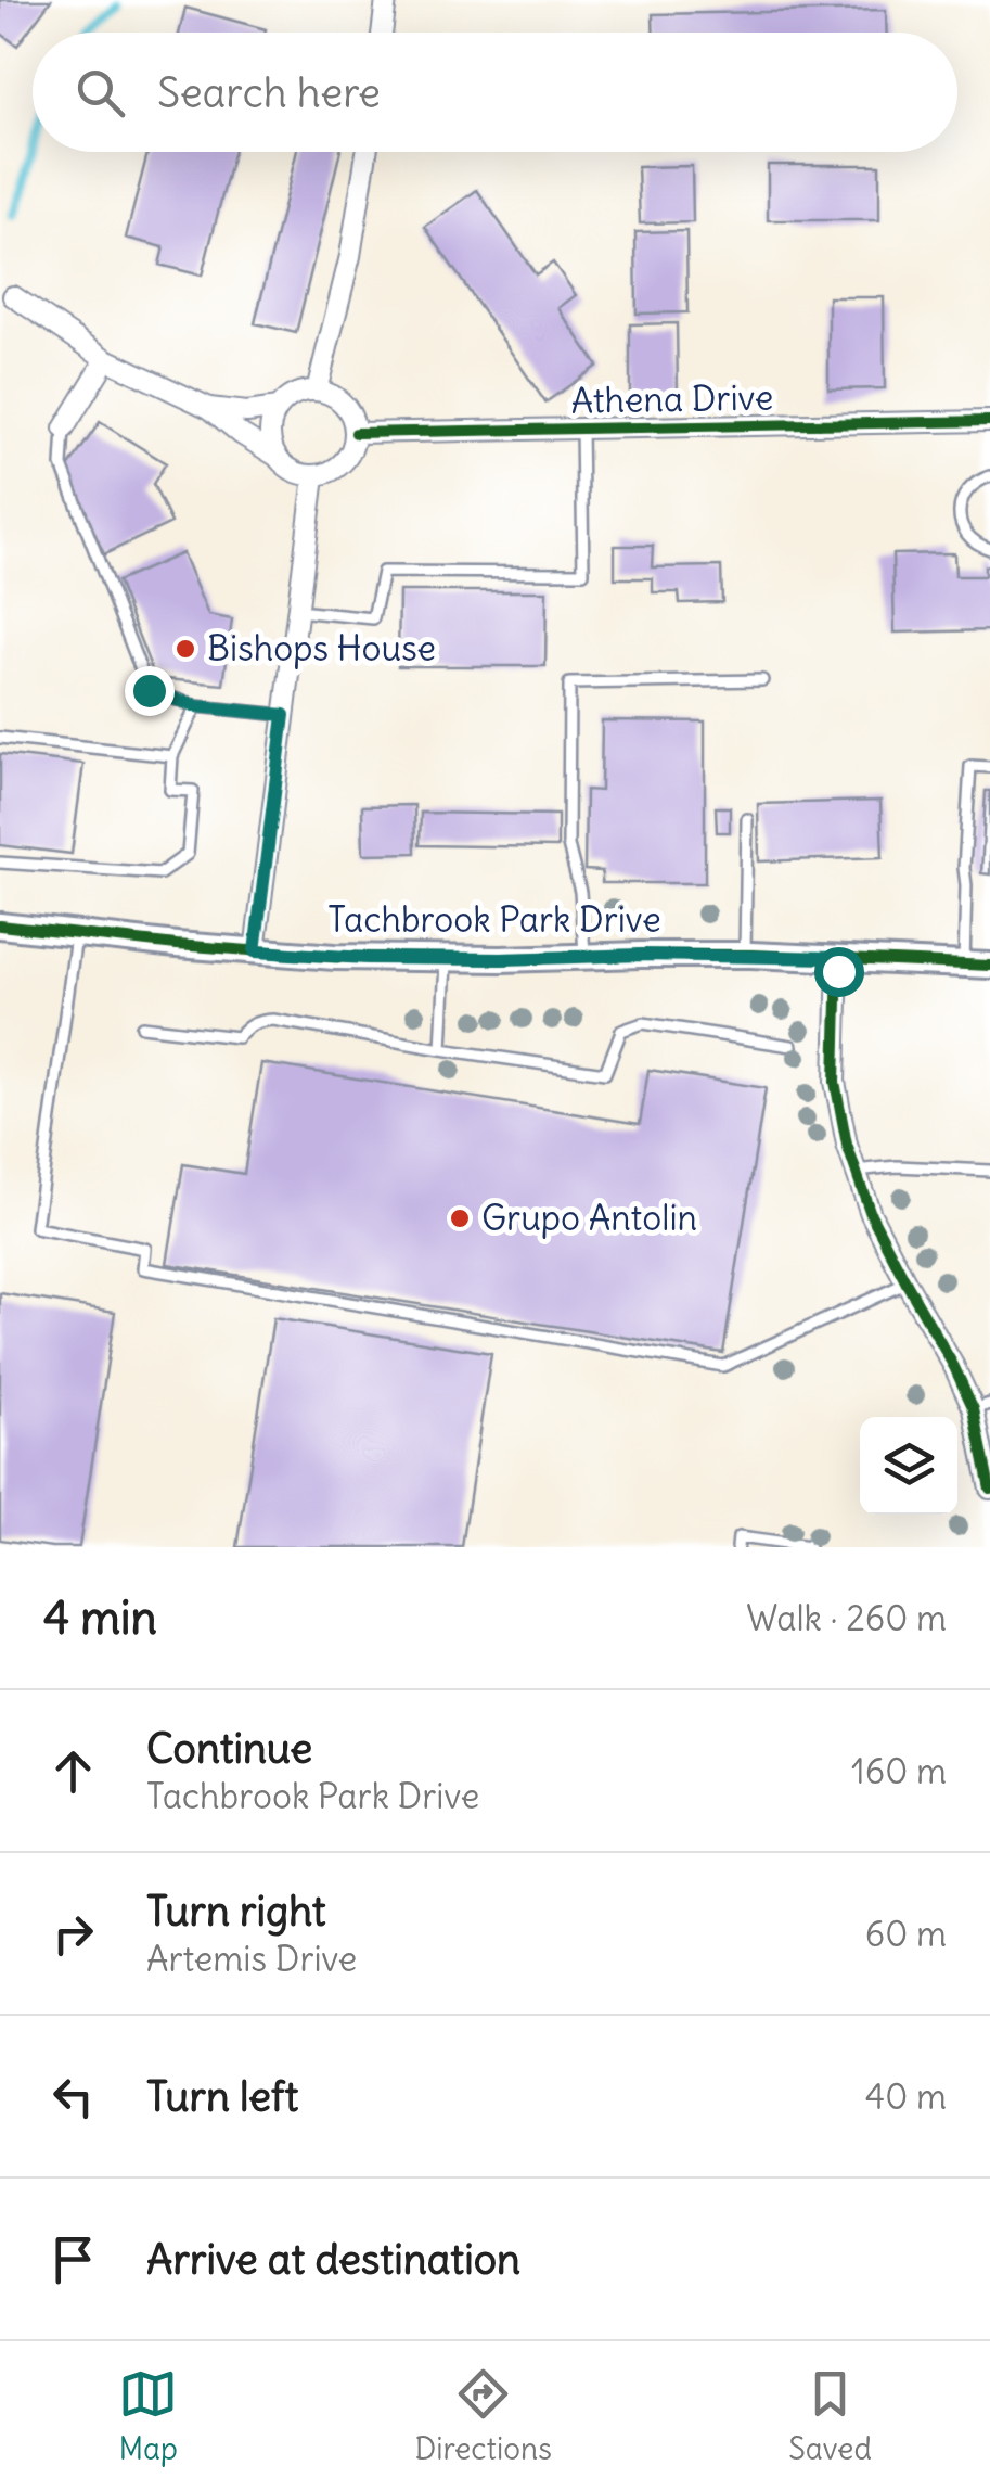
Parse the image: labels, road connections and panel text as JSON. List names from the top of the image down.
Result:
{
  "streets": {
    "street": ["Athena Drive", "Tachbrook Park Drive"]
  },
  "places": ["Bishops House", "Grupo Antolin"],
  "page": {
    "search": "Search here",
    "heading": ["4 min", "Walk · 260 m"],
    "list": [
      ["Continue", "Tachbrook Park Drive", "160 m"],
      ["Turn right", "Artemis Drive", "60 m"],
      ["Turn left", "40 m"],
      "Arrive at destination"
    ],
    "nav": ["Map", "Directions", "Saved"]
  }
}
